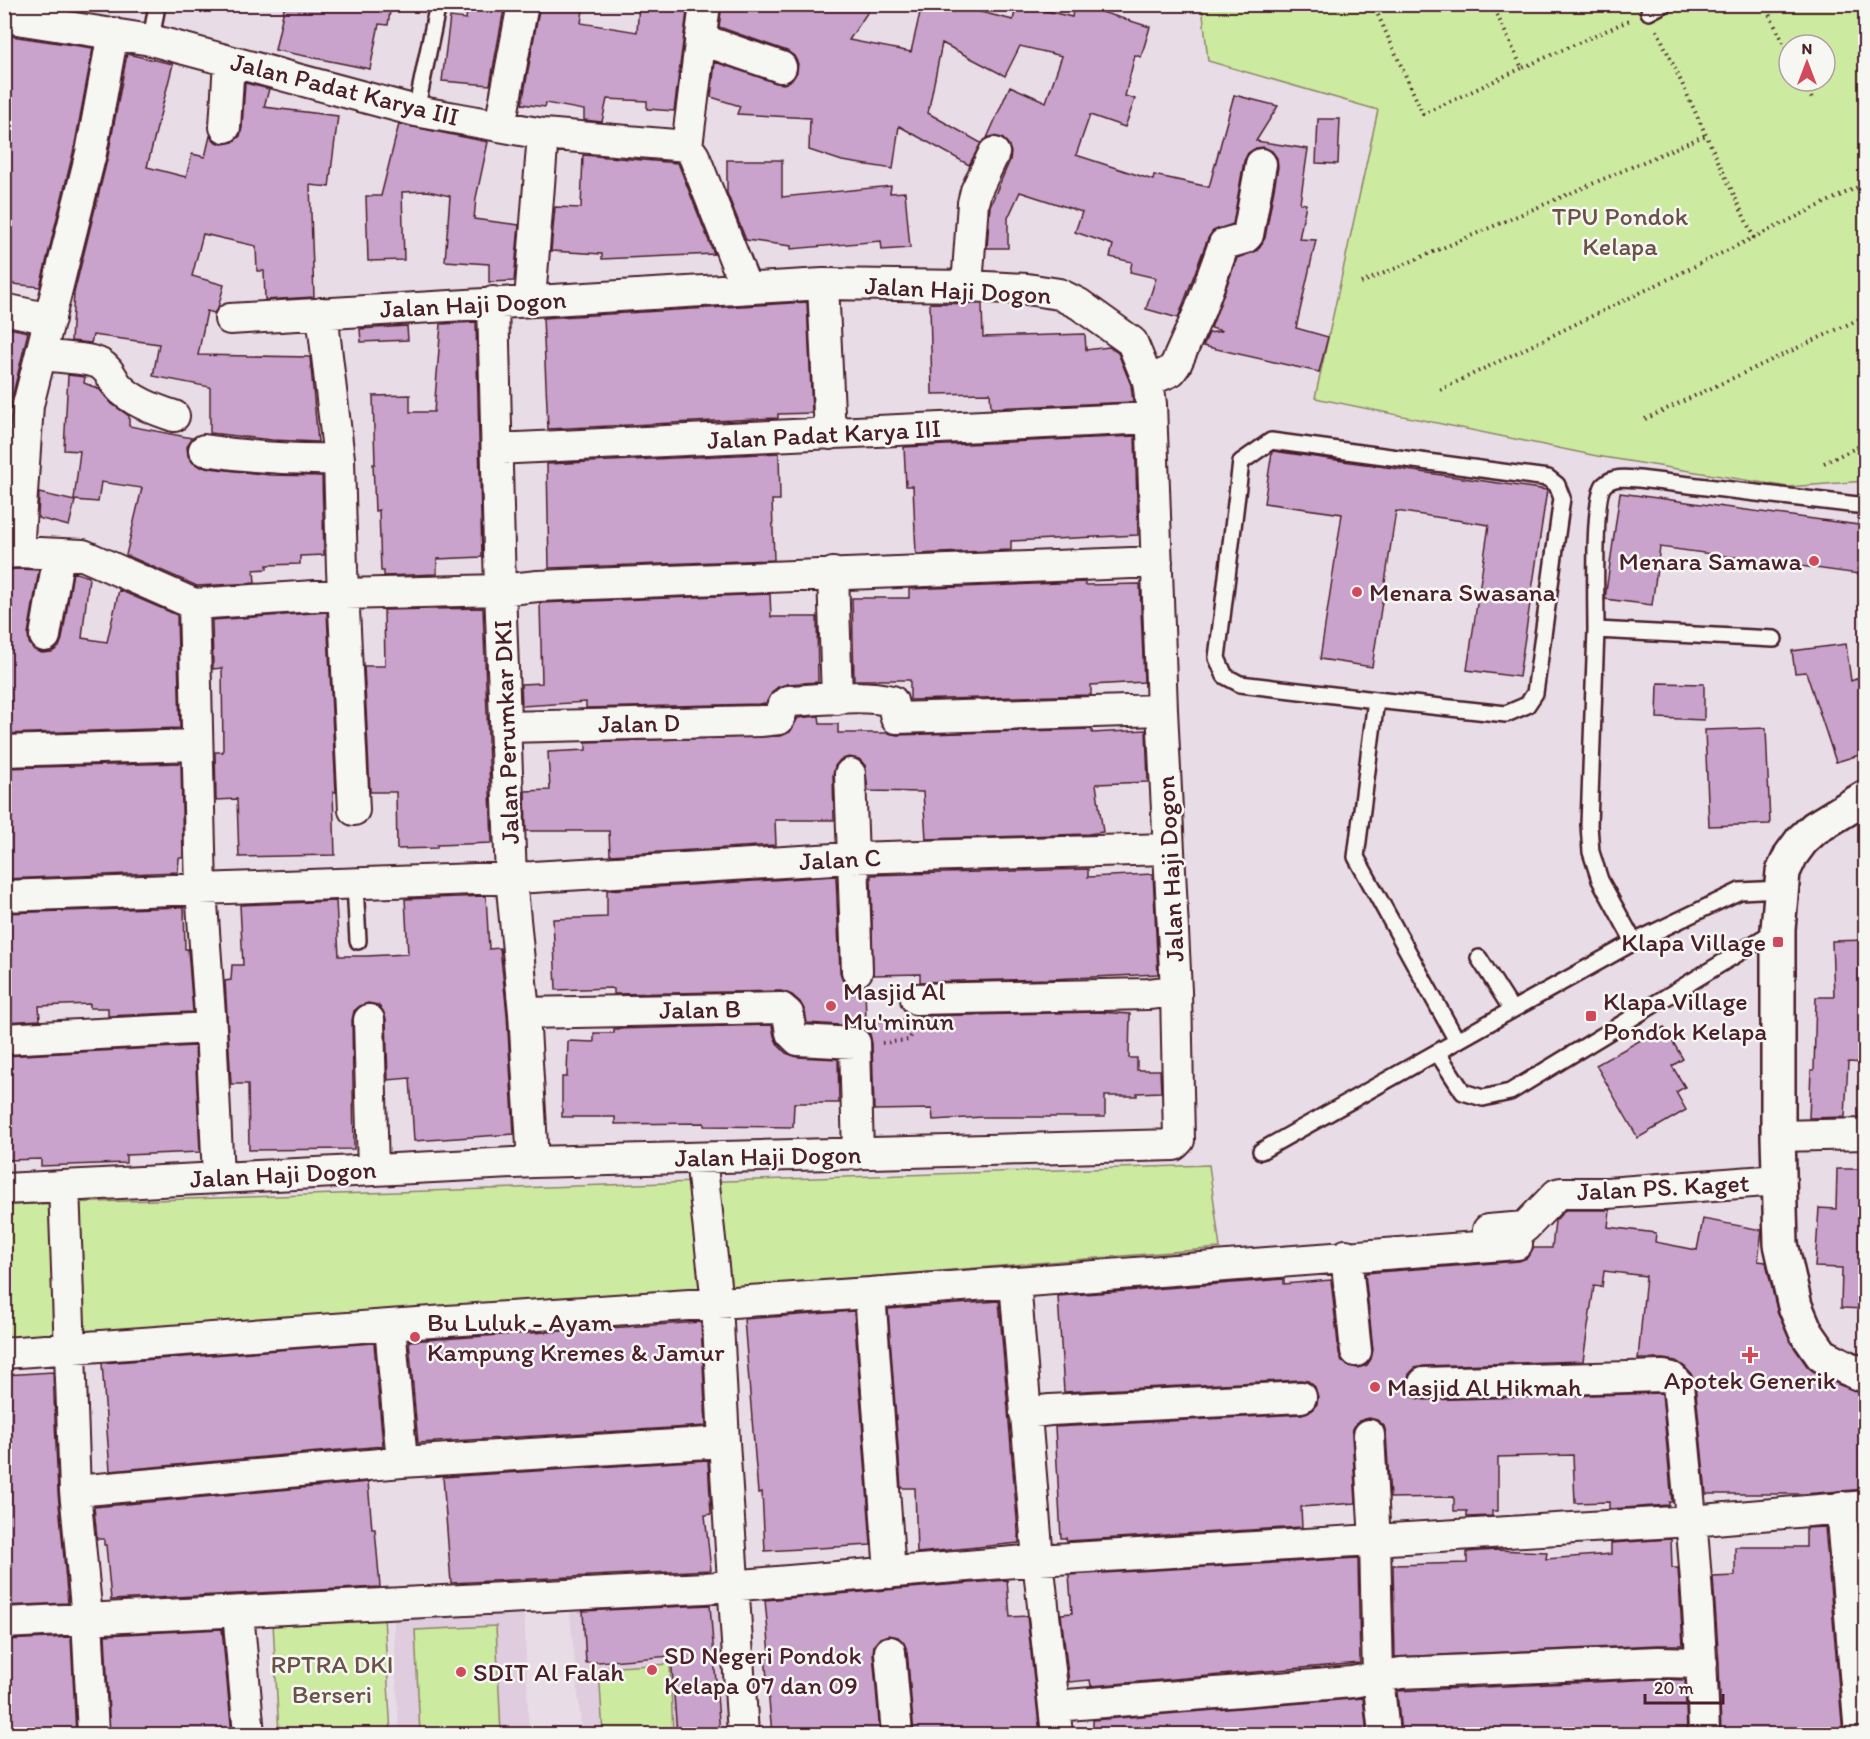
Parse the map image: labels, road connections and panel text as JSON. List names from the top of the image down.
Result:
{
  "streets": {
    "street": [
      "Jalan Padat Karya III",
      "Jalan Haji Dogon",
      "Jalan D",
      "Jalan Perumkar DKI",
      "Jalan C",
      "Jalan B",
      "Jalan PS. Kaget"
    ]
  },
  "crossings": [
    ["Jalan Padat Karya III", "Jalan Haji Dogon"],
    ["Jalan Padat Karya III", "Jalan Perumkar DKI"],
    ["Jalan Haji Dogon", "Jalan Perumkar DKI"],
    ["Jalan Haji Dogon", "Jalan C"],
    ["Jalan Haji Dogon", "Jalan B"],
    ["Jalan D", "Jalan Perumkar DKI"],
    ["Jalan Perumkar DKI", "Jalan C"],
    ["Jalan Perumkar DKI", "Jalan B"]
  ],
  "parks": ["TPU Pondok Kelapa", "RPTRA DKI Berseri"],
  "places": {
    "other": [
      "Menara Samawa",
      "Menara Swasana",
      "Masjid Al Mu'minun",
      "Bu Luluk - Ayam Kampung Kremes & Jamur",
      "Masjid Al Hikmah",
      "SD Negeri Pondok Kelapa 07 dan 09",
      "SDIT Al Falah"
    ],
    "transit": ["Klapa Village", "Klapa Village Pondok Kelapa"],
    "health": ["Apotek Generik"]
  },
  "scale_bar": "20 m",
  "north": "top"
}
